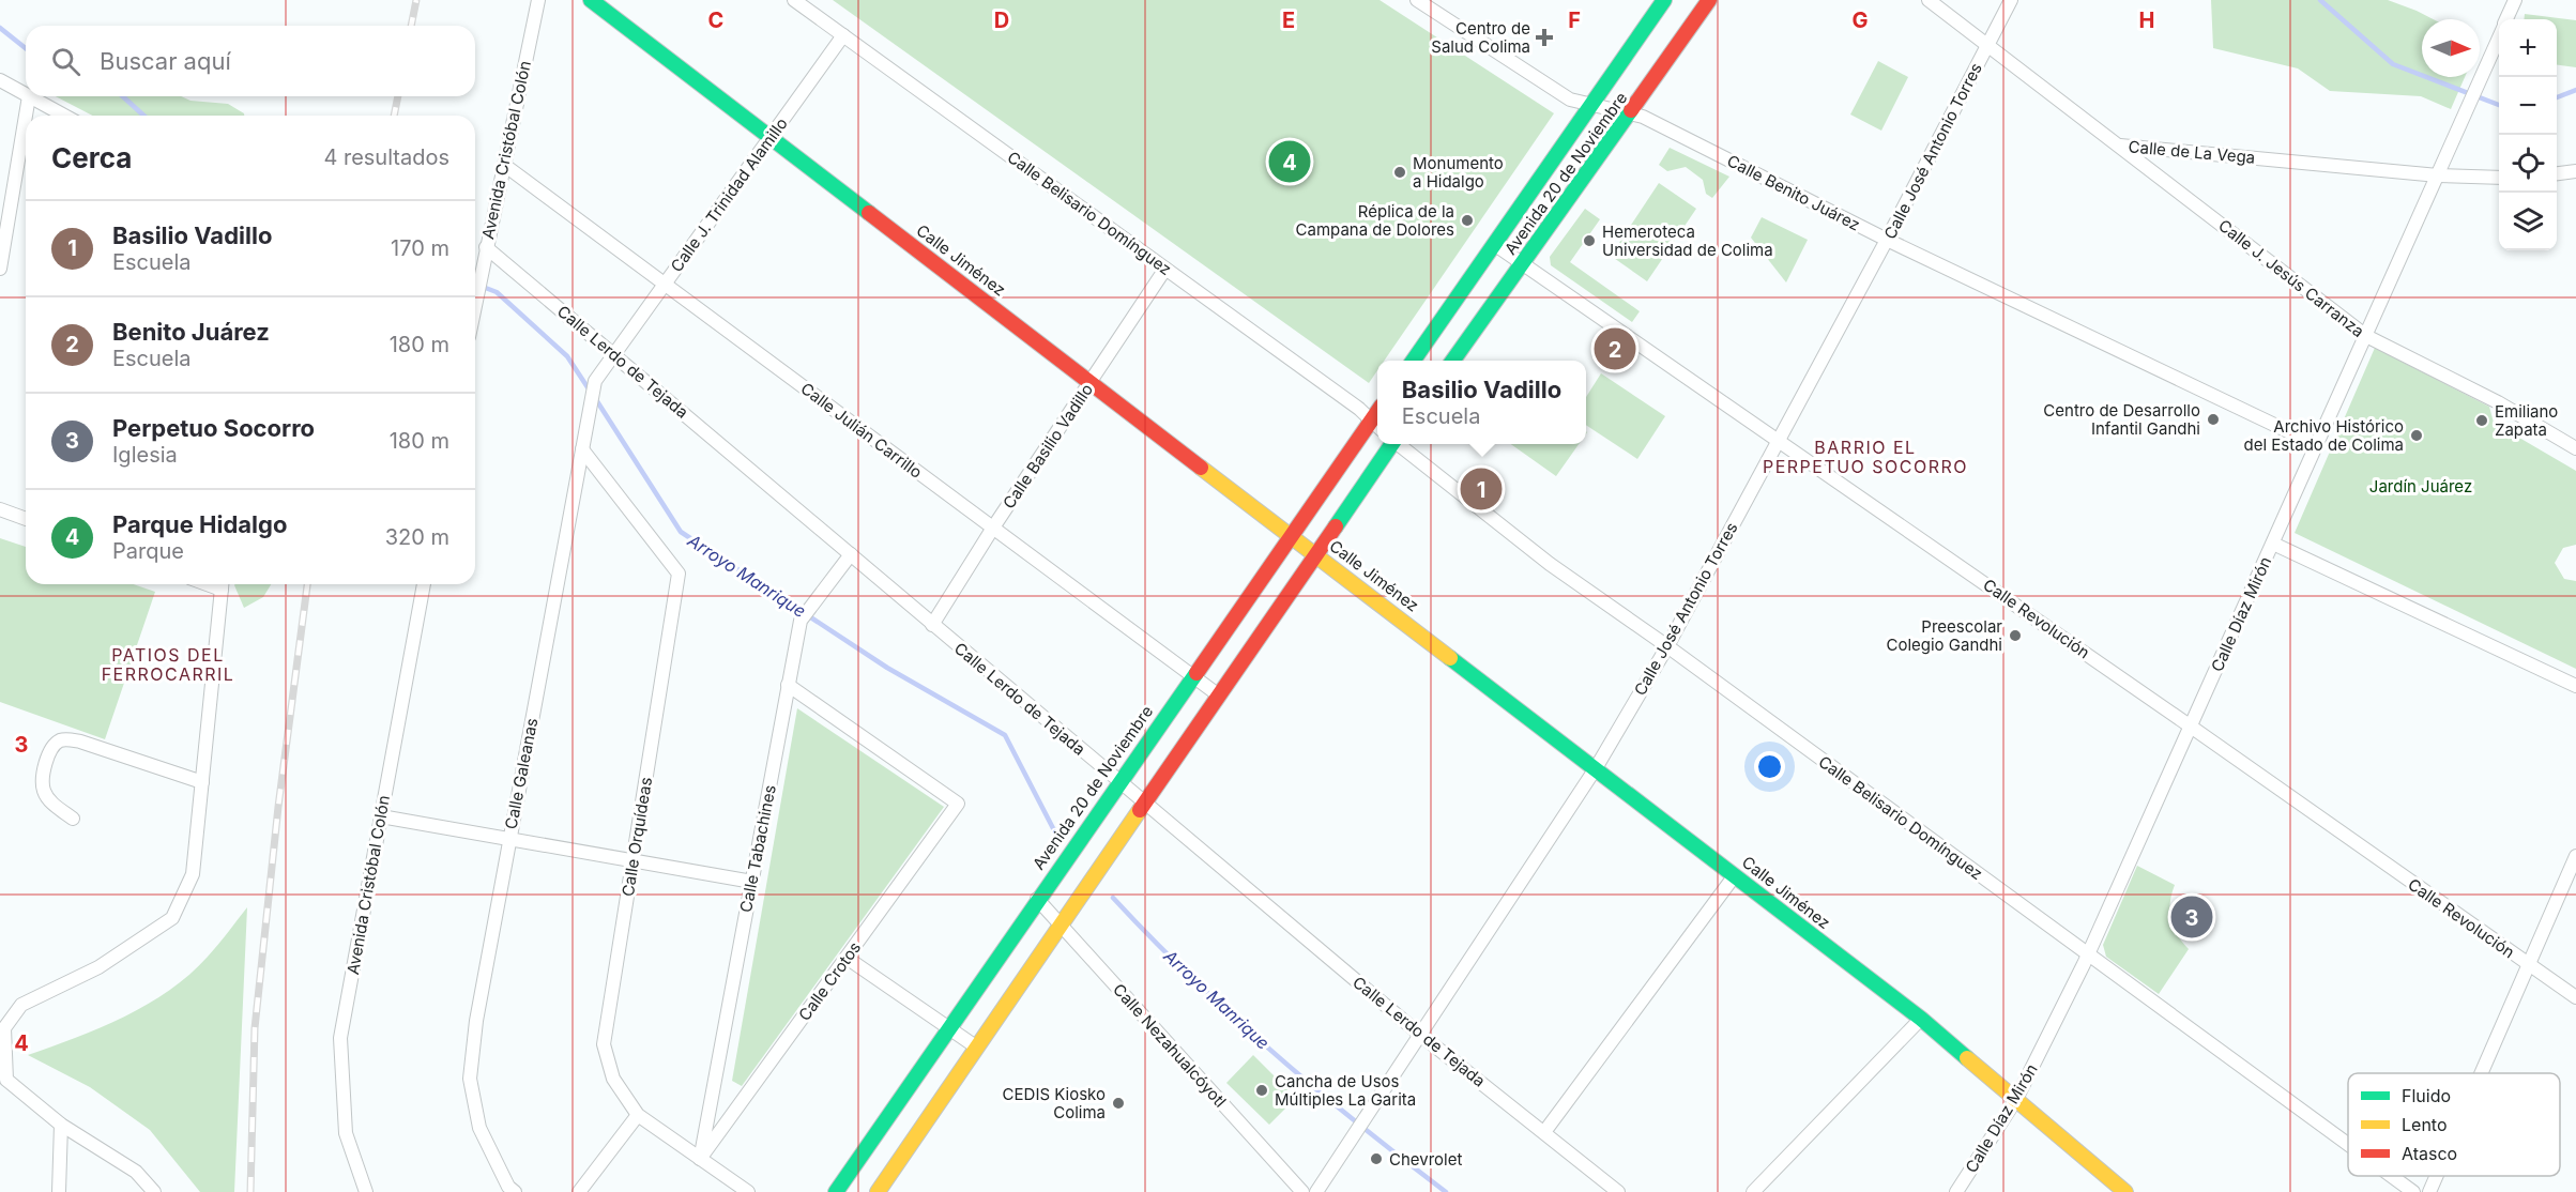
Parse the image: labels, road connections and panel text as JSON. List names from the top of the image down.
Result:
{
  "streets": {
    "main road": ["Avenida 20 de Noviembre", "Calle Jiménez"],
    "street": [
      "Avenida Cristóbal Colón",
      "Calle José Antonio Torres",
      "Calle de La Vega",
      "Calle Benito Juárez",
      "Calle J. Trinidad Alamillo",
      "Calle Belisario Domínguez",
      "Calle J. Jesús Carranza",
      "Calle Lerdo de Tejada",
      "Calle Julián Carrillo",
      "Calle Basilio Vadillo",
      "Calle Díaz Mirón",
      "Calle Revolución",
      "Calle Galeanas",
      "Calle Orquídeas",
      "Calle Tabachines",
      "Calle Crotos",
      "Calle Nezahualcóyotl"
    ]
  },
  "crossings": [
    ["Avenida Cristóbal Colón", "Calle Lerdo de Tejada"],
    ["Avenida Cristóbal Colón", "Calle Julián Carrillo"],
    ["Calle José Antonio Torres", "Calle de La Vega"],
    ["Calle José Antonio Torres", "Calle Benito Juárez"],
    ["Calle José Antonio Torres", "Calle Belisario Domínguez"],
    ["Calle José Antonio Torres", "Calle Jiménez"],
    ["Calle José Antonio Torres", "Calle Lerdo de Tejada"],
    ["Calle José Antonio Torres", "Calle Revolución"],
    ["Calle de La Vega", "Calle J. Jesús Carranza"],
    ["Calle de La Vega", "Calle Díaz Mirón"],
    ["Avenida 20 de Noviembre", "Calle Benito Juárez"],
    ["Avenida 20 de Noviembre", "Calle Belisario Domínguez"],
    ["Avenida 20 de Noviembre", "Calle Jiménez"],
    ["Avenida 20 de Noviembre", "Calle Lerdo de Tejada"],
    ["Avenida 20 de Noviembre", "Calle Julián Carrillo"],
    ["Avenida 20 de Noviembre", "Calle Revolución"],
    ["Avenida 20 de Noviembre", "Calle Nezahualcóyotl"],
    ["Calle Benito Juárez", "Calle Díaz Mirón"],
    ["Calle J. Trinidad Alamillo", "Calle Belisario Domínguez"],
    ["Calle J. Trinidad Alamillo", "Calle Jiménez"],
    ["Calle J. Trinidad Alamillo", "Calle Lerdo de Tejada"],
    ["Calle J. Trinidad Alamillo", "Calle Julián Carrillo"],
    ["Calle J. Trinidad Alamillo", "Calle Galeanas"],
    ["Calle Belisario Domínguez", "Calle Basilio Vadillo"],
    ["Calle Belisario Domínguez", "Calle Díaz Mirón"],
    ["Calle Jiménez", "Calle Basilio Vadillo"],
    ["Calle Jiménez", "Calle Díaz Mirón"],
    ["Calle J. Jesús Carranza", "Calle Díaz Mirón"],
    ["Calle Lerdo de Tejada", "Calle Basilio Vadillo"],
    ["Calle Lerdo de Tejada", "Calle Galeanas"],
    ["Calle Lerdo de Tejada", "Calle Tabachines"],
    ["Calle Julián Carrillo", "Calle Basilio Vadillo"],
    ["Calle Díaz Mirón", "Calle Revolución"],
    ["Calle Galeanas", "Calle Orquídeas"],
    ["Calle Orquídeas", "Calle Tabachines"],
    ["Calle Orquídeas", "Calle Crotos"],
    ["Calle Tabachines", "Calle Crotos"]
  ],
  "districts": ["BARRIO EL PERPETUO SOCORRO", "PATIOS DEL FERROCARRIL"],
  "water": ["Arroyo Manrique"],
  "parks": ["Jardín Juárez"],
  "places": {
    "health": ["Centro de Salud Colima"],
    "other": [
      "Monumento a Hidalgo",
      "Réplica de la Campana de Dolores",
      "Hemeroteca Universidad de Colima",
      "Centro de Desarrollo Infantil Gandhi",
      "Emiliano Zapata",
      "Archivo Histórico del Estado de Colima",
      "Preescolar Colegio Gandhi",
      "Cancha de Usos Múltiples La Garita",
      "CEDIS Kiosko Colima",
      "Chevrolet"
    ]
  },
  "legend": ["Fluido", "Lento", "Atasco"],
  "north": "right",
  "page": {
    "map_buttons": ["+", "−"],
    "search": "Buscar aquí",
    "heading": ["Cerca", "4 resultados"],
    "pins": [
      "4",
      "2",
      "1",
      "3"
    ],
    "list": [
      {
        "mark": "1",
        "name": "Basilio Vadillo",
        "note": "Escuela",
        "value": "170 m"
      },
      {
        "mark": "2",
        "name": "Benito Juárez",
        "note": "Escuela",
        "value": "180 m"
      },
      {
        "mark": "3",
        "name": "Perpetuo Socorro",
        "note": "Iglesia",
        "value": "180 m"
      },
      {
        "mark": "4",
        "name": "Parque Hidalgo",
        "note": "Parque",
        "value": "320 m"
      }
    ],
    "popup": ["Basilio Vadillo", "Escuela"]
  },
  "grid": {
    "columns": [
      "C",
      "D",
      "E",
      "F",
      "G",
      "H"
    ],
    "rows": ["3", "4"]
  }
}
